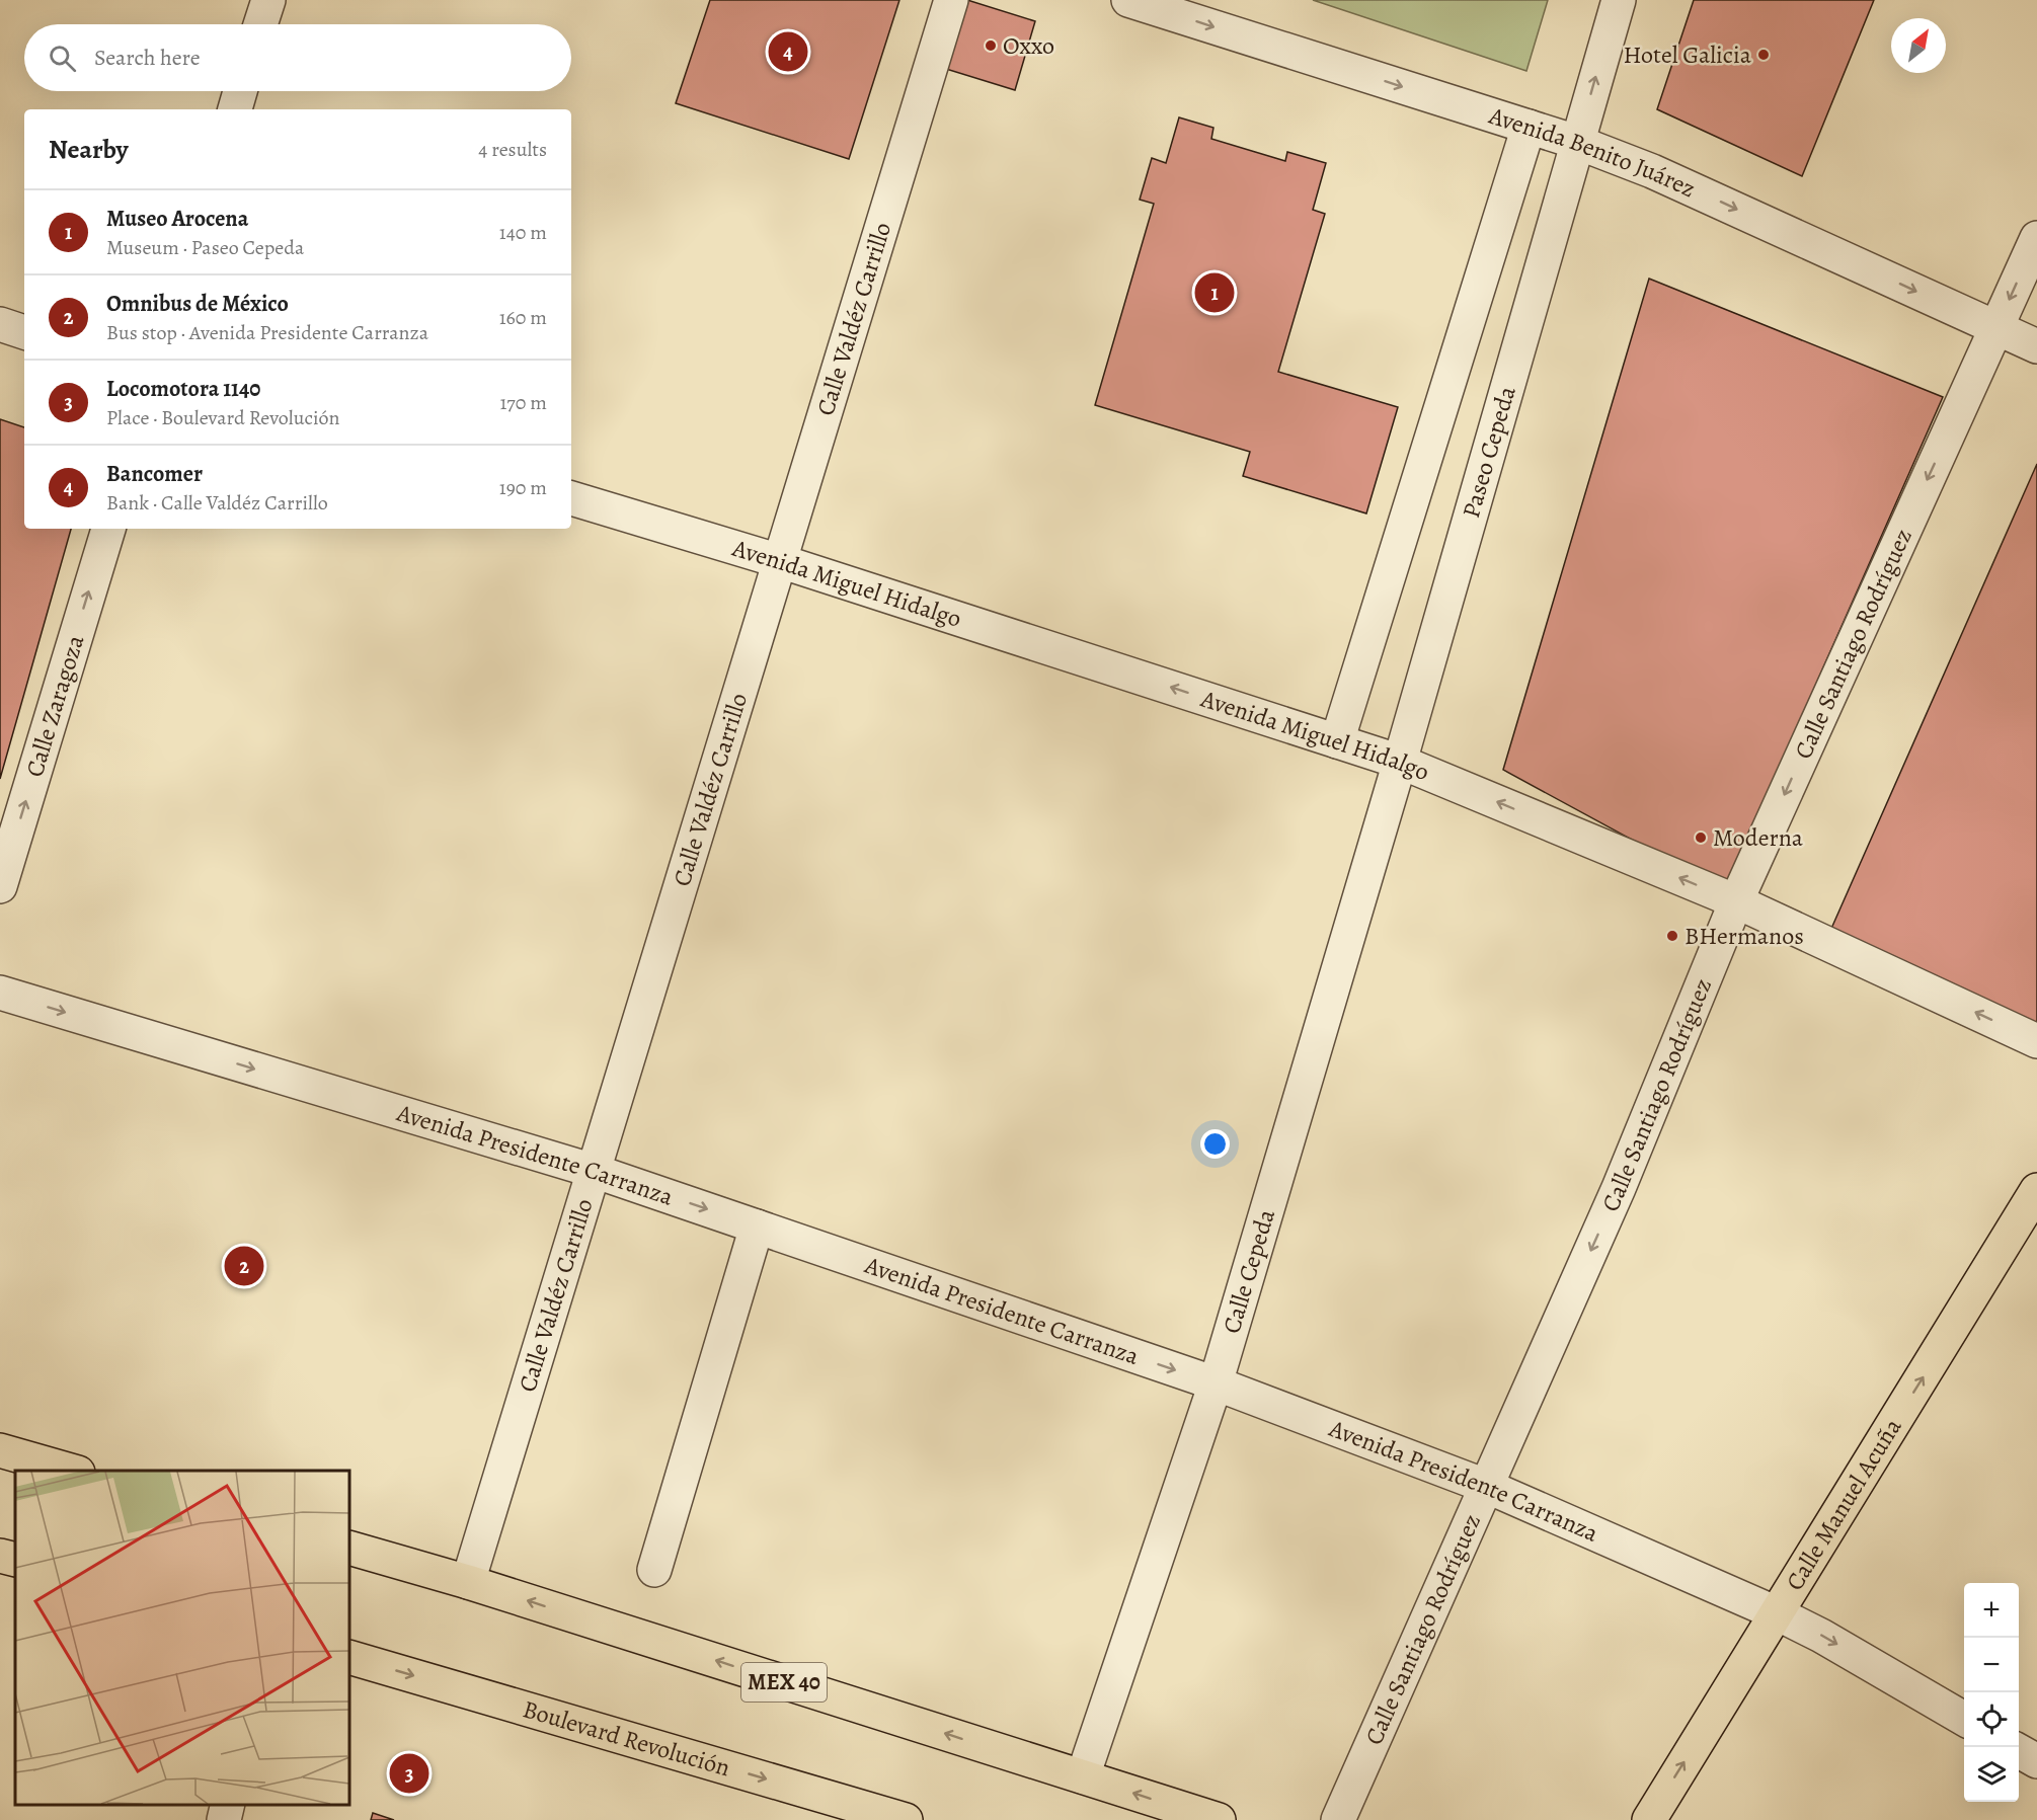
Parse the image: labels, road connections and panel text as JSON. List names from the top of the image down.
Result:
{
  "streets": {
    "main road": ["Calle Manuel Acuña", "MEX 40", "Boulevard Revolución"],
    "street": [
      "Avenida Benito Juárez",
      "Calle Valdéz Carrillo",
      "Paseo Cepeda",
      "Avenida Miguel Hidalgo",
      "Calle Santiago Rodríguez",
      "Calle Zaragoza",
      "Avenida Presidente Carranza",
      "Calle Cepeda"
    ]
  },
  "crossings": [
    ["Avenida Benito Juárez", "Paseo Cepeda"],
    ["Avenida Benito Juárez", "Calle Santiago Rodríguez"],
    ["Calle Valdéz Carrillo", "Avenida Miguel Hidalgo"],
    ["Calle Valdéz Carrillo", "Avenida Presidente Carranza"],
    ["Calle Valdéz Carrillo", "MEX 40"],
    ["Paseo Cepeda", "Avenida Miguel Hidalgo"],
    ["Paseo Cepeda", "Calle Cepeda"],
    ["Avenida Miguel Hidalgo", "Calle Santiago Rodríguez"],
    ["Avenida Miguel Hidalgo", "Calle Cepeda"],
    ["Calle Santiago Rodríguez", "Avenida Presidente Carranza"],
    ["Avenida Presidente Carranza", "Calle Cepeda"],
    ["Avenida Presidente Carranza", "Calle Manuel Acuña"],
    ["Calle Cepeda", "MEX 40"]
  ],
  "one_way": [
    "Avenida Benito Juárez",
    "Avenida Miguel Hidalgo",
    "Calle Santiago Rodríguez",
    "Calle Zaragoza",
    "Avenida Presidente Carranza",
    "Calle Manuel Acuña"
  ],
  "places": [
    "Oxxo",
    "Hotel Galicia",
    "Moderna",
    "BHermanos"
  ],
  "north": "top right",
  "page": {
    "search": "Search here",
    "pins": [
      "4",
      "1",
      "2",
      "3"
    ],
    "heading": ["Nearby", "4 results"],
    "list": [
      {
        "mark": "1",
        "name": "Museo Arocena",
        "note": "Museum · Paseo Cepeda",
        "value": "140 m"
      },
      {
        "mark": "2",
        "name": "Omnibus de México",
        "note": "Bus stop · Avenida Presidente Carranza",
        "value": "160 m"
      },
      {
        "mark": "3",
        "name": "Locomotora 1140",
        "note": "Place · Boulevard Revolución",
        "value": "170 m"
      },
      {
        "mark": "4",
        "name": "Bancomer",
        "note": "Bank · Calle Valdéz Carrillo",
        "value": "190 m"
      }
    ],
    "map_buttons": ["+", "−"]
  }
}
